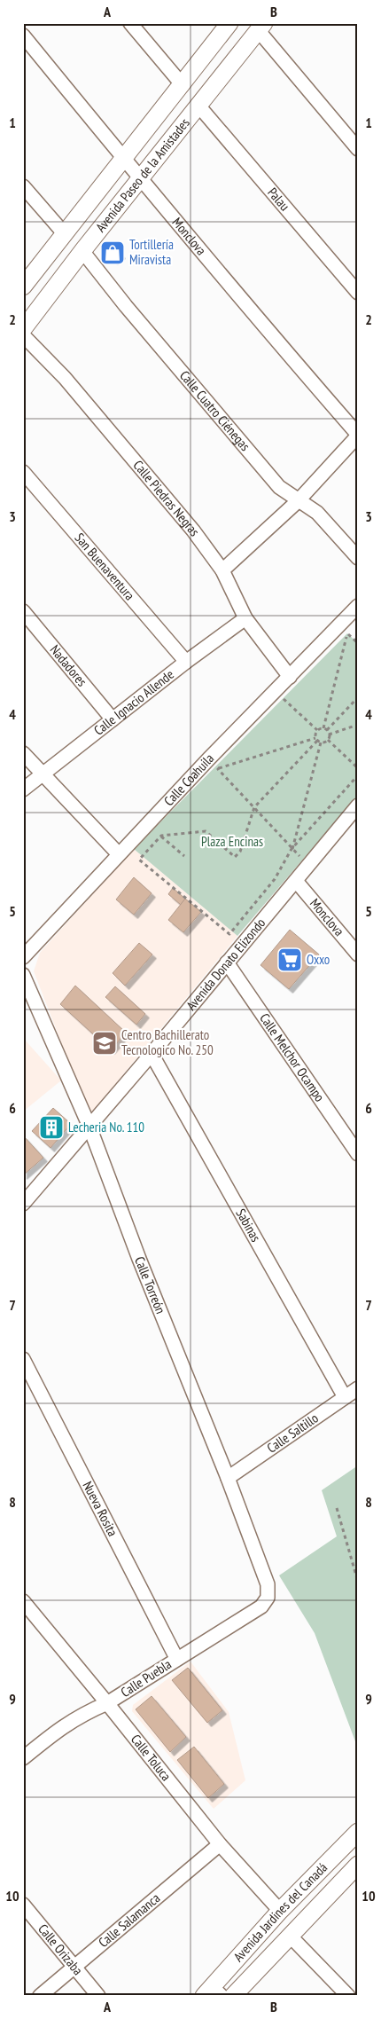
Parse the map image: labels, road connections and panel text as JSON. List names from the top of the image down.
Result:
{
  "streets": {
    "street": [
      "Avenida Paseo de la Amistades",
      "Palau",
      "Monclova",
      "Calle Cuatro Ciénegas",
      "Calle Piedras Negras",
      "San Buenaventura",
      "Nadadores",
      "Calle Ignacio Allende",
      "Calle Coahuila",
      "Avenida Donato Elizondo",
      "Calle Melchor Ocampo",
      "Sabinas",
      "Calle Torreón",
      "Calle Saltillo",
      "Nueva Rosita",
      "Calle Puebla",
      "Calle Toluca",
      "Avenida Jardines del Canadá",
      "Calle Salamanca",
      "Calle Orizaba"
    ]
  },
  "crossings": [
    ["Avenida Paseo de la Amistades", "Palau"],
    ["Avenida Paseo de la Amistades", "Monclova"],
    ["Avenida Paseo de la Amistades", "Calle Cuatro Ciénegas"],
    ["Monclova", "Avenida Donato Elizondo"],
    ["Calle Piedras Negras", "Calle Ignacio Allende"],
    ["Calle Piedras Negras", "Calle Coahuila"],
    ["San Buenaventura", "Calle Ignacio Allende"],
    ["Nadadores", "Calle Ignacio Allende"],
    ["Avenida Donato Elizondo", "Calle Melchor Ocampo"],
    ["Avenida Donato Elizondo", "Sabinas"],
    ["Avenida Donato Elizondo", "Calle Torreón"],
    ["Sabinas", "Calle Saltillo"],
    ["Calle Torreón", "Calle Saltillo"],
    ["Calle Torreón", "Calle Puebla"],
    ["Nueva Rosita", "Calle Puebla"],
    ["Calle Puebla", "Calle Toluca"],
    ["Calle Toluca", "Avenida Jardines del Canadá"],
    ["Calle Toluca", "Calle Salamanca"],
    ["Calle Salamanca", "Calle Orizaba"]
  ],
  "parks": ["Plaza Encinas"],
  "places": {
    "shop": ["Tortillería Miravista"],
    "supermarket": ["Oxxo"],
    "school or university": ["Centro Bachillerato Tecnologico No. 250"],
    "building": ["Lecheria No. 110"]
  },
  "grid": {
    "columns": ["A", "B"],
    "rows": [
      "1",
      "2",
      "3",
      "4",
      "5",
      "6",
      "7",
      "8",
      "9",
      "10"
    ]
  }
}
